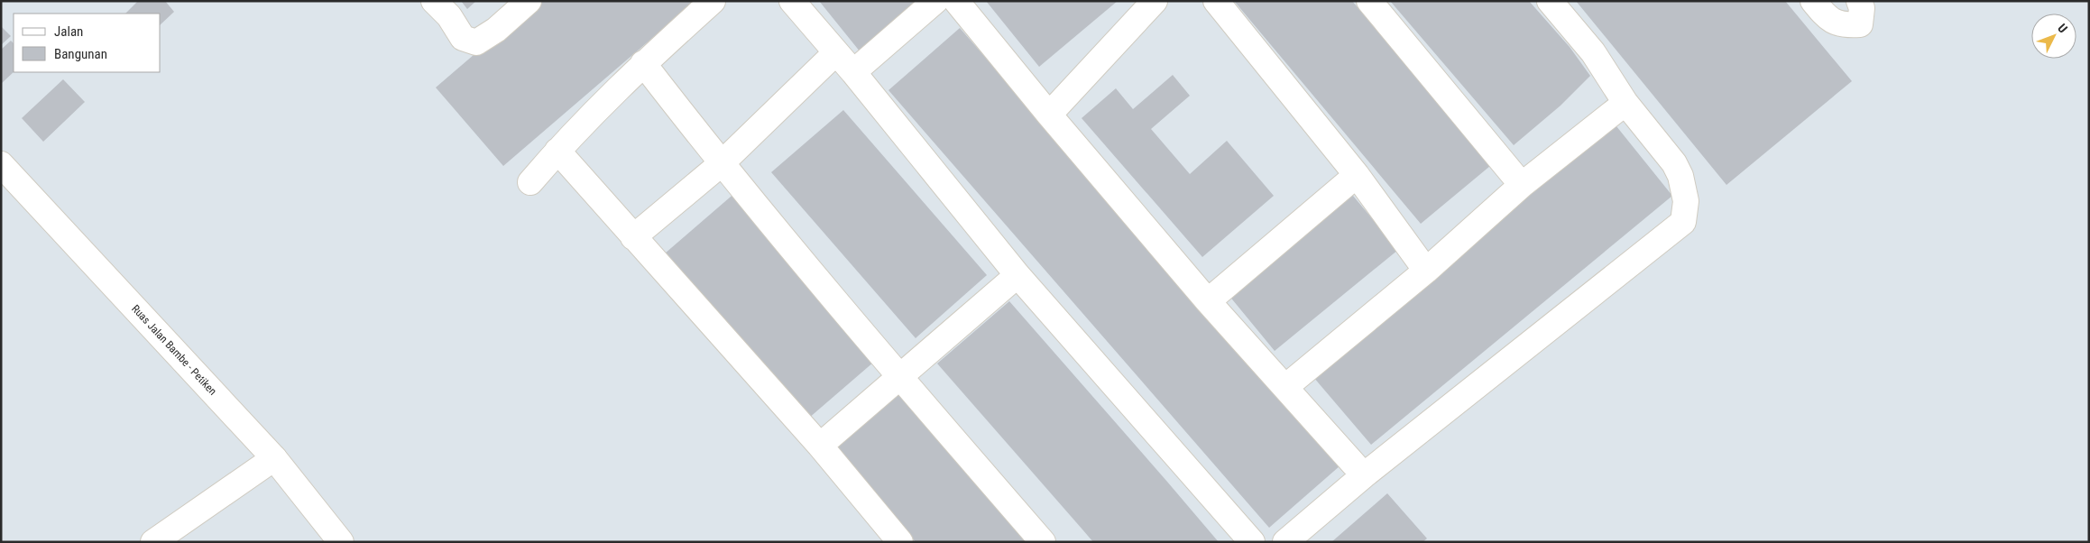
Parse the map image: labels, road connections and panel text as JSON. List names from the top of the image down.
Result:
{
  "streets": {
    "street": ["Ruas Jalan Bambe - Petiken"]
  },
  "legend": ["Jalan", "Bangunan"],
  "north": "top right"
}
